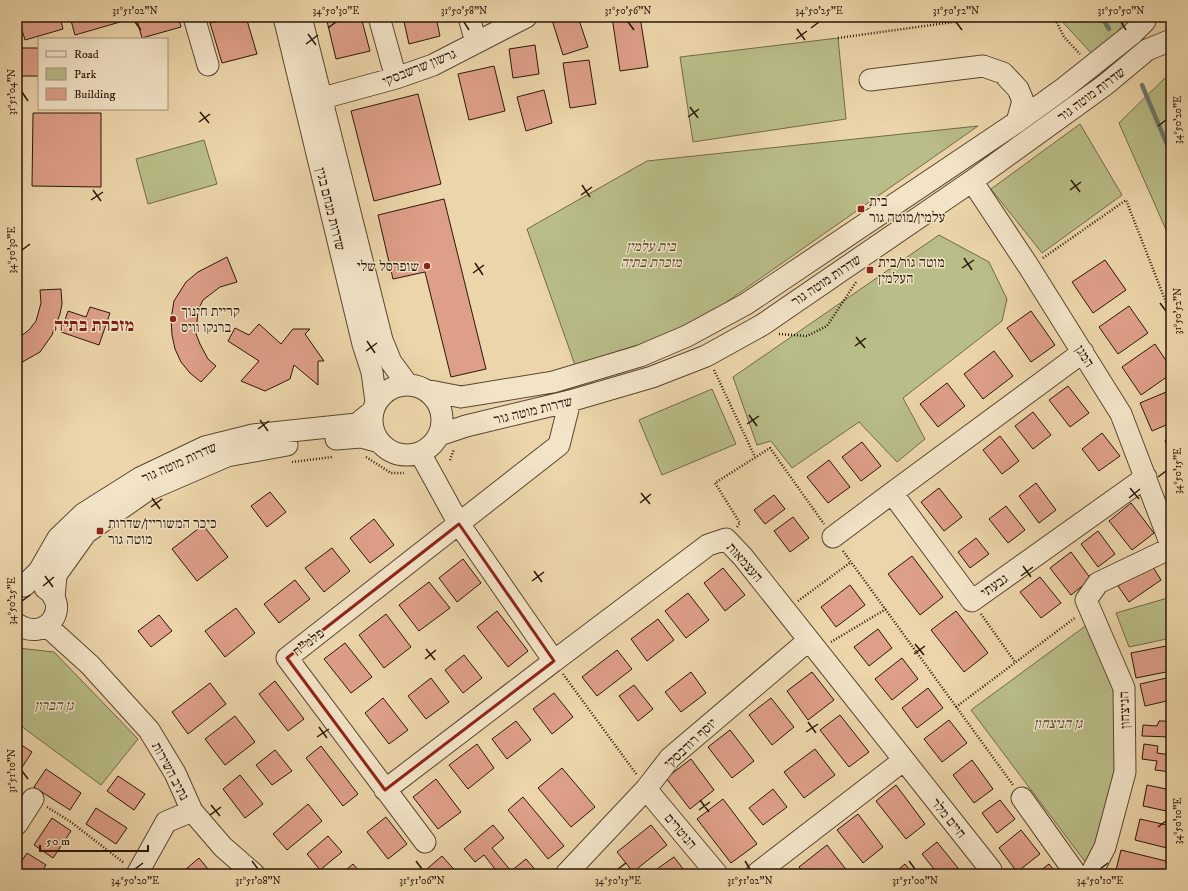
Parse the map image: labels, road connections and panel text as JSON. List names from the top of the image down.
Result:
{
  "streets": {
    "street": [
      "גרשון שרשבסקי",
      "שדרות מוטה גור",
      "שדרות מנחם בגין",
      "המגן",
      "העצמאות",
      "גבעתי",
      "פלמ\"ח",
      "הניצחון",
      "יוסף רודבסקי",
      "נתיב השירות",
      "חיים מלר",
      "הנוטרים"
    ]
  },
  "crossings": [
    ["גרשון שרשבסקי", "שדרות מנחם בגין"],
    ["שדרות מוטה גור", "שדרות מנחם בגין"],
    ["שדרות מוטה גור", "המגן"],
    ["שדרות מוטה גור", "נתיב השירות"],
    ["המגן", "גבעתי"],
    ["העצמאות", "יוסף רודבסקי"],
    ["העצמאות", "חיים מלר"],
    ["יוסף רודבסקי", "הנוטרים"]
  ],
  "districts": ["מזכרת בתיה"],
  "parks": ["בית עלמין מזכרת בתיה", "גן הברון", "גן הניצחון"],
  "places": {
    "transit": ["בית עלמין/מוטה גור", "מוטה גור/בית העלמין", "כיכר המשוריין/שדרות מוטה גור"],
    "other": ["שופרסל שלי", "קריית חינוך ברנקו וויס"]
  },
  "legend": ["Road", "Park", "Building"],
  "scale_bar": "50 m",
  "coordinates": [
    "31°51'02\"N",
    "34°50'30\"E",
    "31°50'58\"N",
    "31°50'56\"N",
    "34°50'25\"E",
    "31°50'52\"N",
    "31°50'50\"N",
    "31°51'04\"N",
    "34°50'20\"E",
    "34°50'15\"E",
    "31°51'10\"N",
    "34°50'10\"E",
    "31°51'08\"N",
    "31°51'06\"N",
    "31°51'00\"N"
  ]
}
